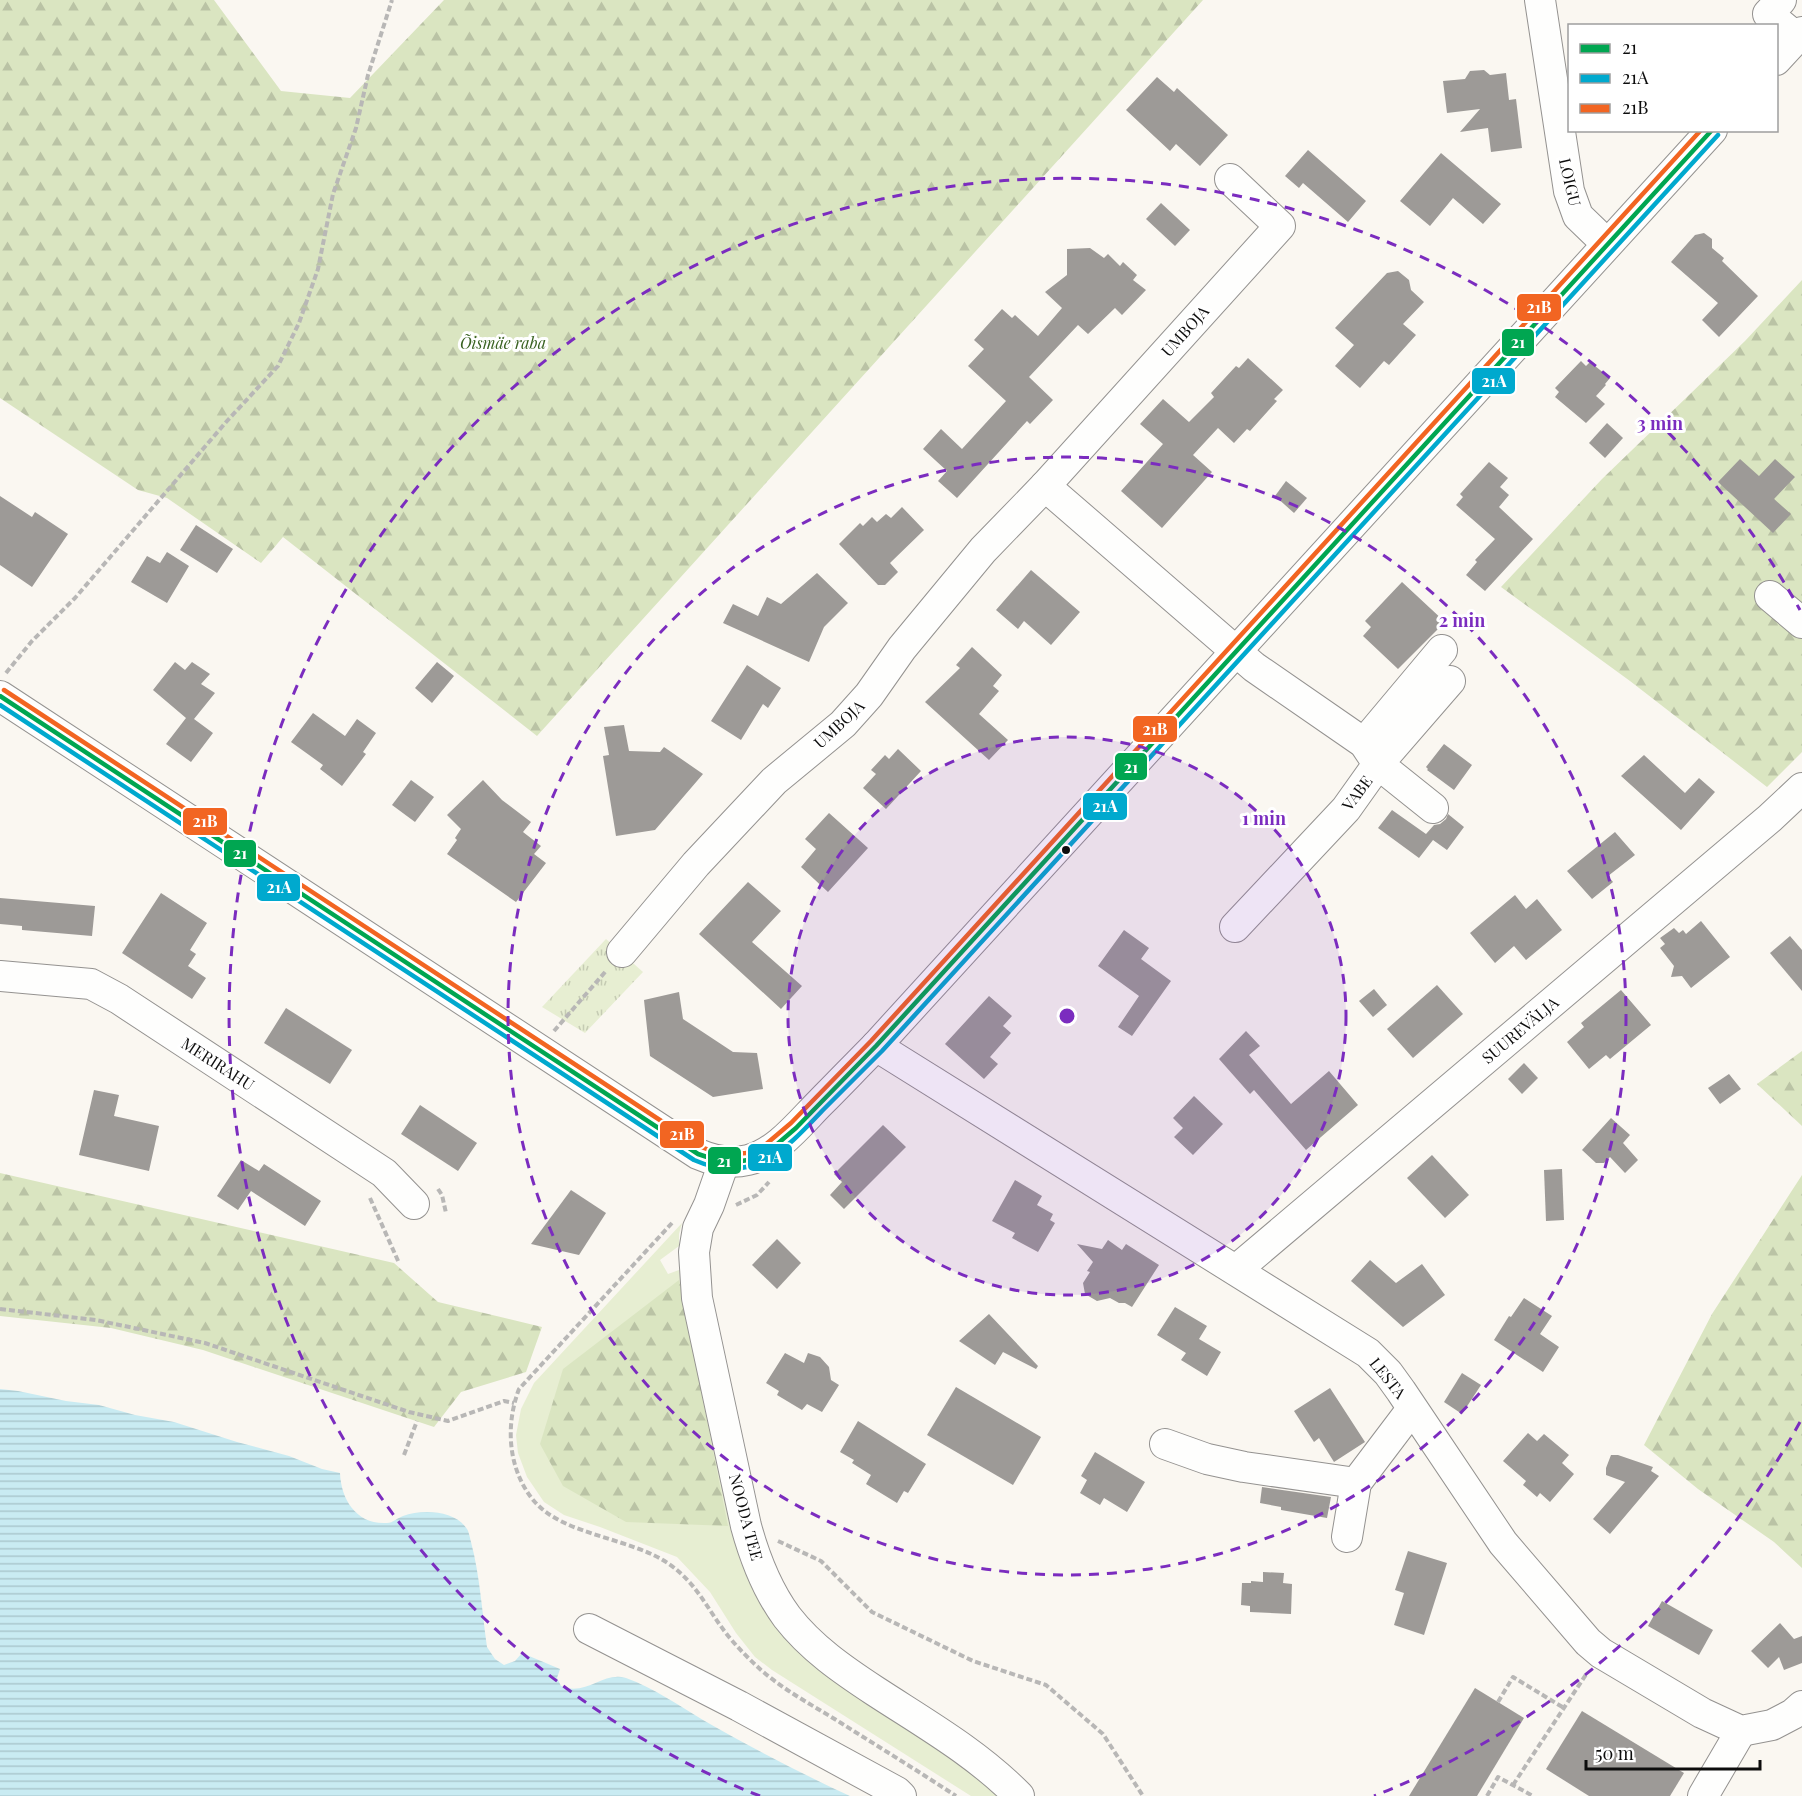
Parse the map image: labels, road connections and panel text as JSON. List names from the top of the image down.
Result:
{
  "streets": {
    "street": [
      "LOIGU",
      "UMBOJA",
      "VABE",
      "SUUREVÄLJA",
      "MERIRAHU",
      "LESTA",
      "NOODA TEE"
    ]
  },
  "crossings": [
    ["SUUREVÄLJA", "LESTA"]
  ],
  "parks": ["Õismäe raba"],
  "lines": ["transit line 21", "transit line 21B", "transit line 21A"],
  "legend": ["21", "21A", "21B"],
  "scale_bar": "50 m",
  "rings": ["3 min", "2 min", "1 min"]
}
